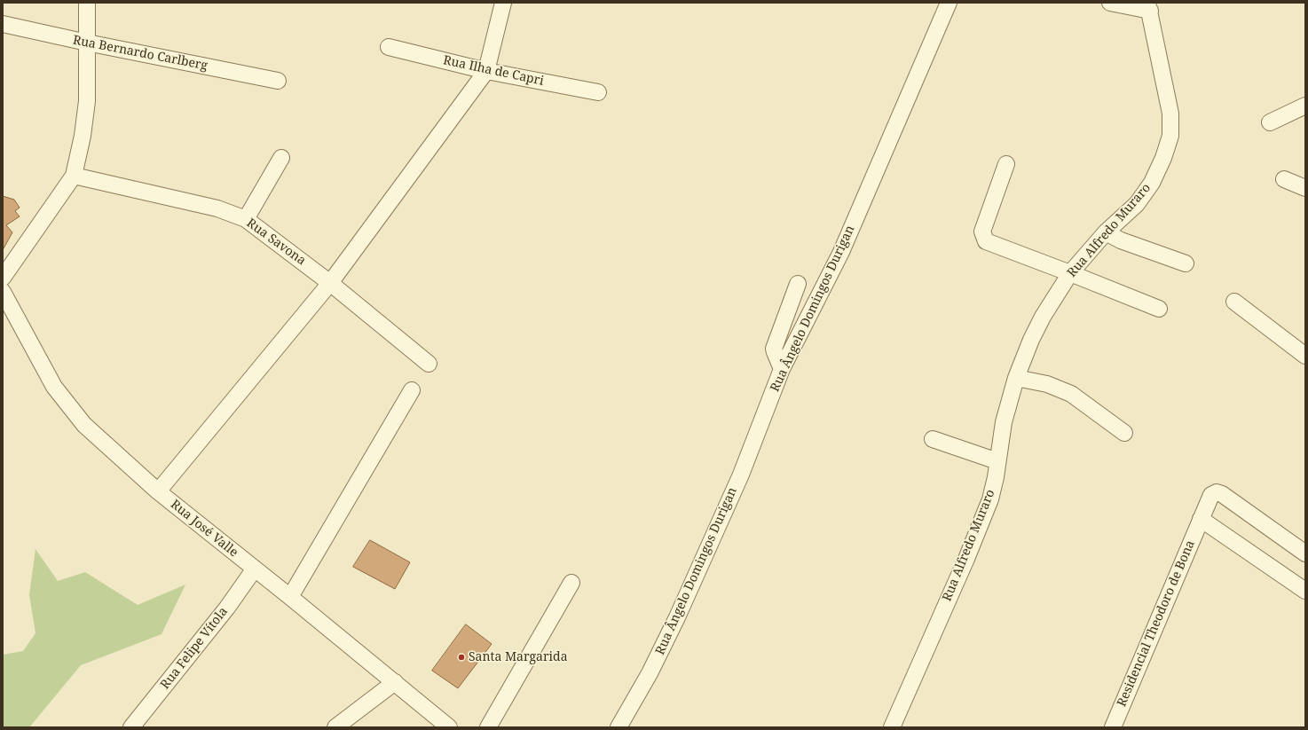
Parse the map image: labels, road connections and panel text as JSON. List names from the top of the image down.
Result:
{
  "streets": {
    "street": [
      "Rua Bernardo Carlberg",
      "Rua Ilha de Capri",
      "Rua Alfredo Muraro",
      "Rua Savona",
      "Rua Ângelo Domingos Durigan",
      "Rua José Valle",
      "Residencial Theodoro de Bona",
      "Rua Felipe Vítola"
    ]
  },
  "crossings": [
    ["Rua José Valle", "Rua Felipe Vítola"]
  ],
  "places": ["Santa Margarida"]
}
